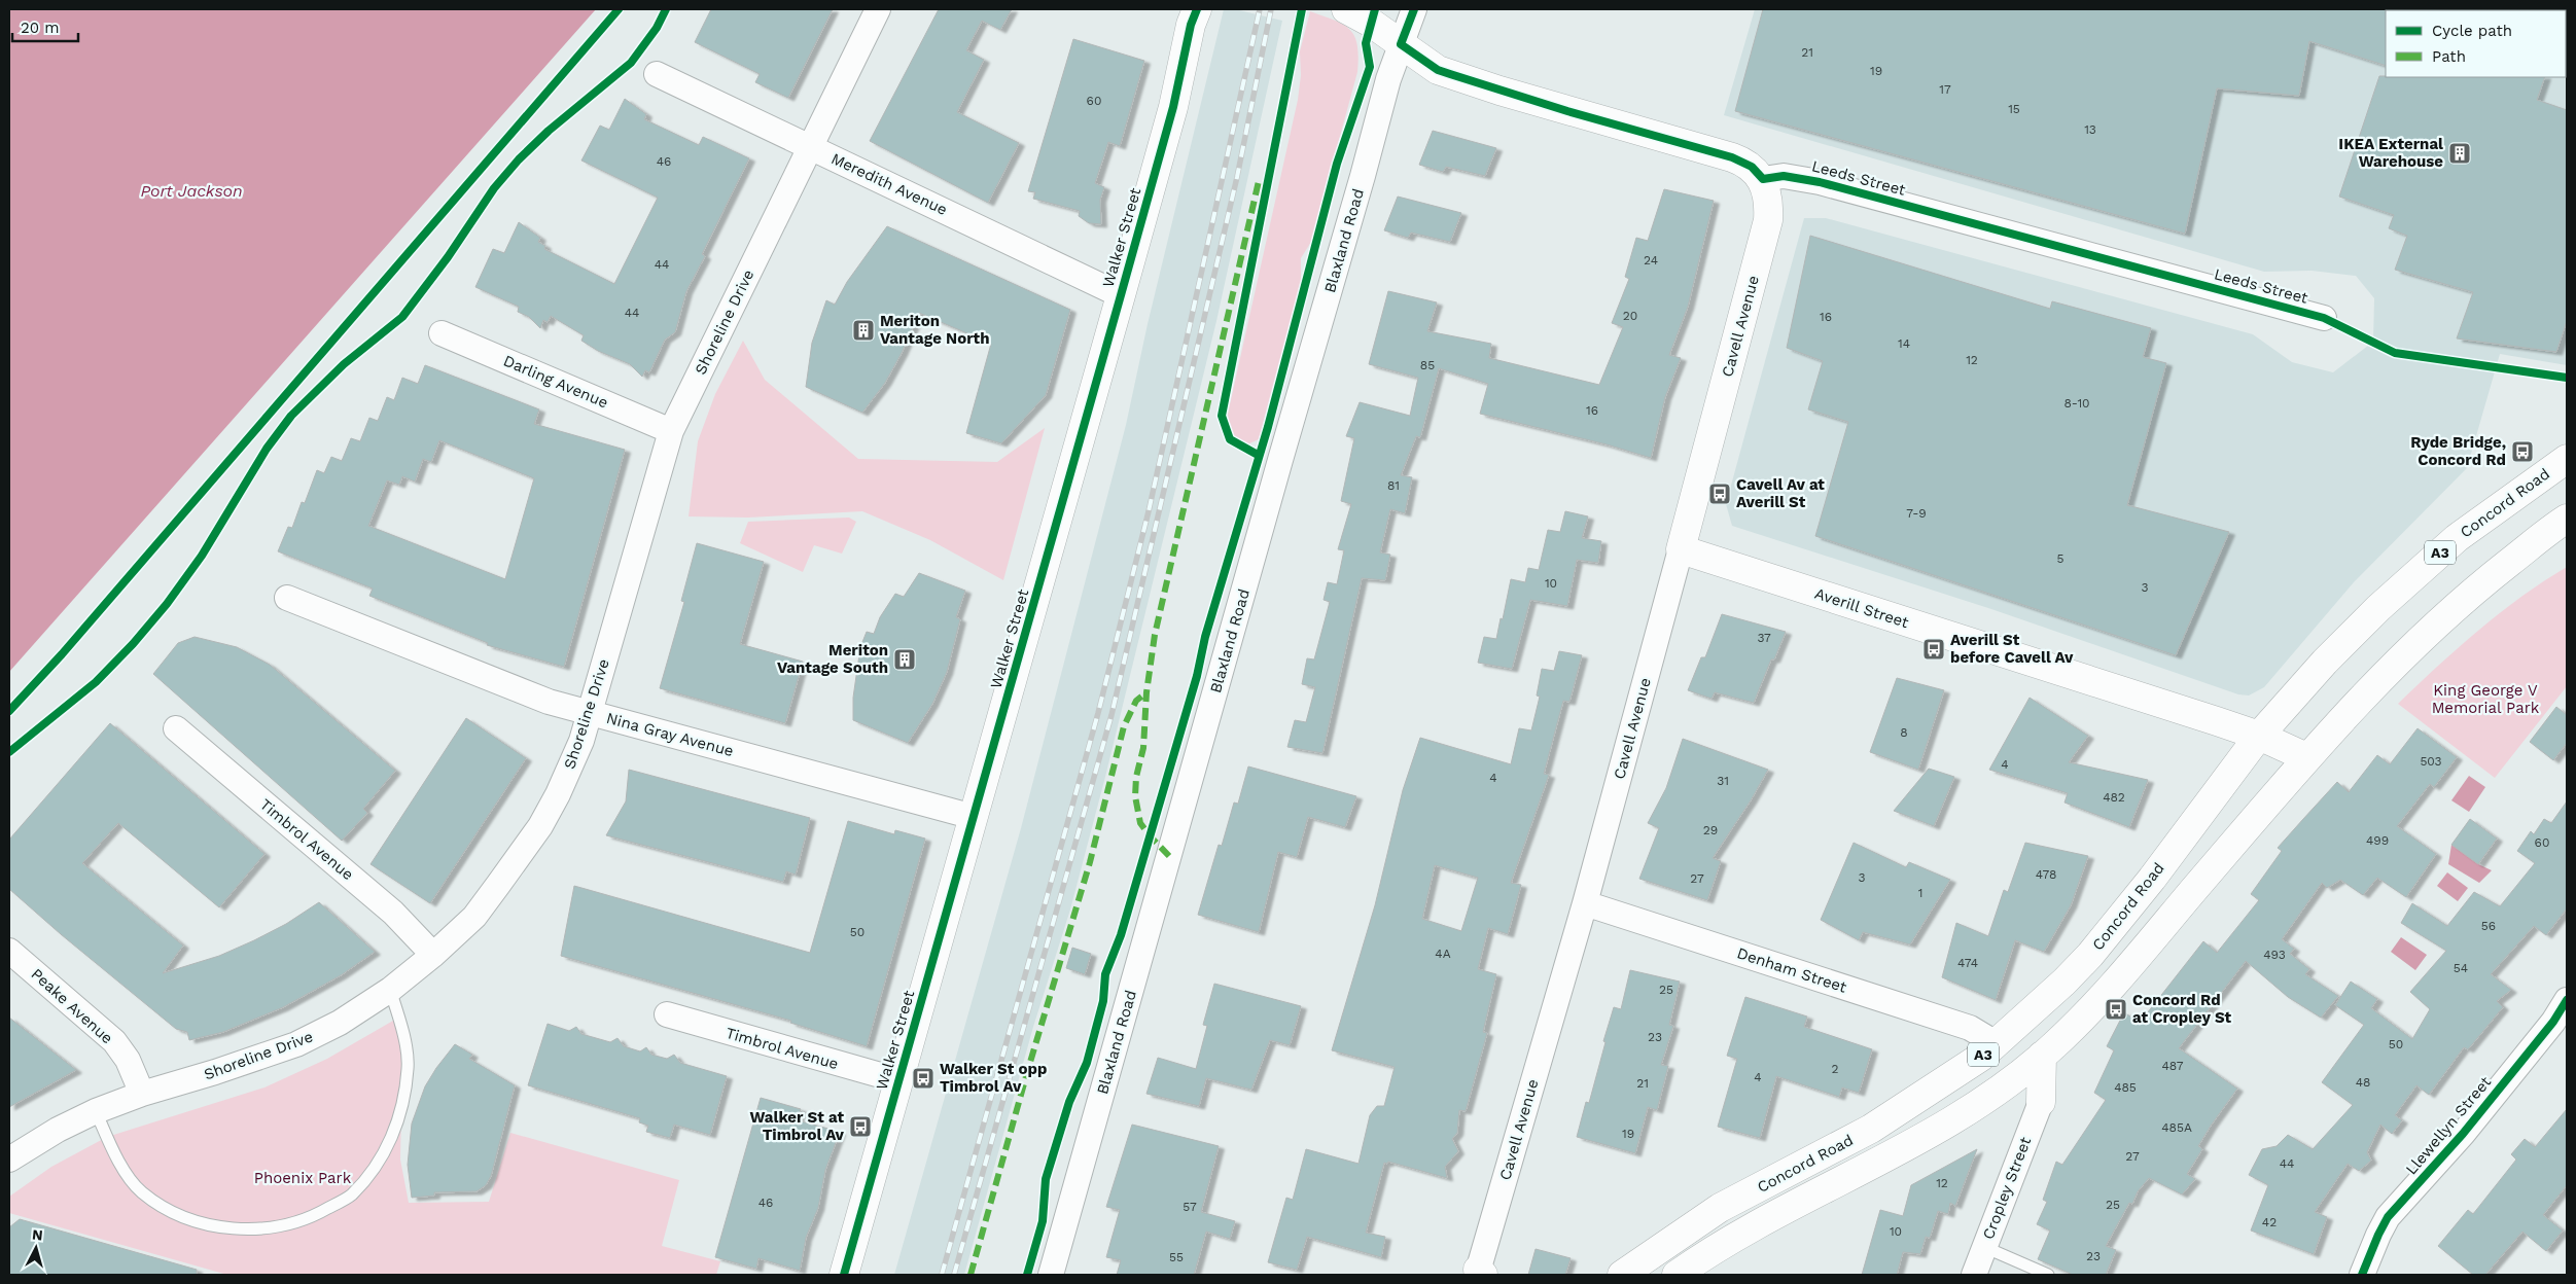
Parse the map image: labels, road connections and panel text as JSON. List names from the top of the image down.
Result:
{
  "streets": {
    "main road": [
      "Walker Street",
      "Cavell Avenue",
      "Concord Road",
      "A3",
      "Averill Street"
    ],
    "street": [
      "Leeds Street",
      "Meredith Avenue",
      "Blaxland Road",
      "Shoreline Drive",
      "Darling Avenue",
      "Nina Gray Avenue",
      "Timbrol Avenue",
      "Denham Street",
      "Peake Avenue",
      "Llewellyn Street",
      "Cropley Street"
    ]
  },
  "crossings": [
    ["Leeds Street", "Cavell Avenue"],
    ["Meredith Avenue", "Walker Street"],
    ["Meredith Avenue", "Shoreline Drive"],
    ["Walker Street", "Nina Gray Avenue"],
    ["Walker Street", "Timbrol Avenue"],
    ["Shoreline Drive", "Darling Avenue"],
    ["Shoreline Drive", "Nina Gray Avenue"],
    ["Shoreline Drive", "Timbrol Avenue"],
    ["Shoreline Drive", "Peake Avenue"],
    ["Cavell Avenue", "Averill Street"],
    ["Cavell Avenue", "Denham Street"],
    ["Concord Road", "Averill Street"],
    ["Concord Road", "Denham Street"]
  ],
  "water": ["Port Jackson"],
  "parks": ["King George V Memorial Park", "Phoenix Park"],
  "places": {
    "building": ["IKEA External Warehouse", "Meriton Vantage North", "Meriton Vantage South"],
    "bus stop": [
      "Ryde Bridge, Concord Rd",
      "Cavell Av at Averill St",
      "Averill St before Cavell Av",
      "Concord Rd at Cropley St",
      "Walker St opp Timbrol Av",
      "Walker St at Timbrol Av"
    ]
  },
  "house_numbers": [
    "21",
    "19",
    "17",
    "60",
    "15",
    "13",
    "46",
    "24",
    "44",
    "44",
    "20",
    "16",
    "14",
    "12",
    "85",
    "8-10",
    "16",
    "81",
    "7-9",
    "5",
    "10",
    "3",
    "37",
    "8",
    "503",
    "4",
    "4",
    "31",
    "482",
    "29",
    "499",
    "60",
    "478",
    "3",
    "27",
    "1",
    "56",
    "50",
    "4A",
    "493",
    "474",
    "54",
    "25",
    "23",
    "50",
    "487",
    "2",
    "4",
    "48",
    "21",
    "485",
    "485A",
    "19",
    "27",
    "44",
    "12",
    "46",
    "25",
    "57",
    "42",
    "10",
    "23",
    "55"
  ],
  "legend": ["Cycle path", "Path"],
  "scale_bar": "20 m",
  "north": "top"
}
